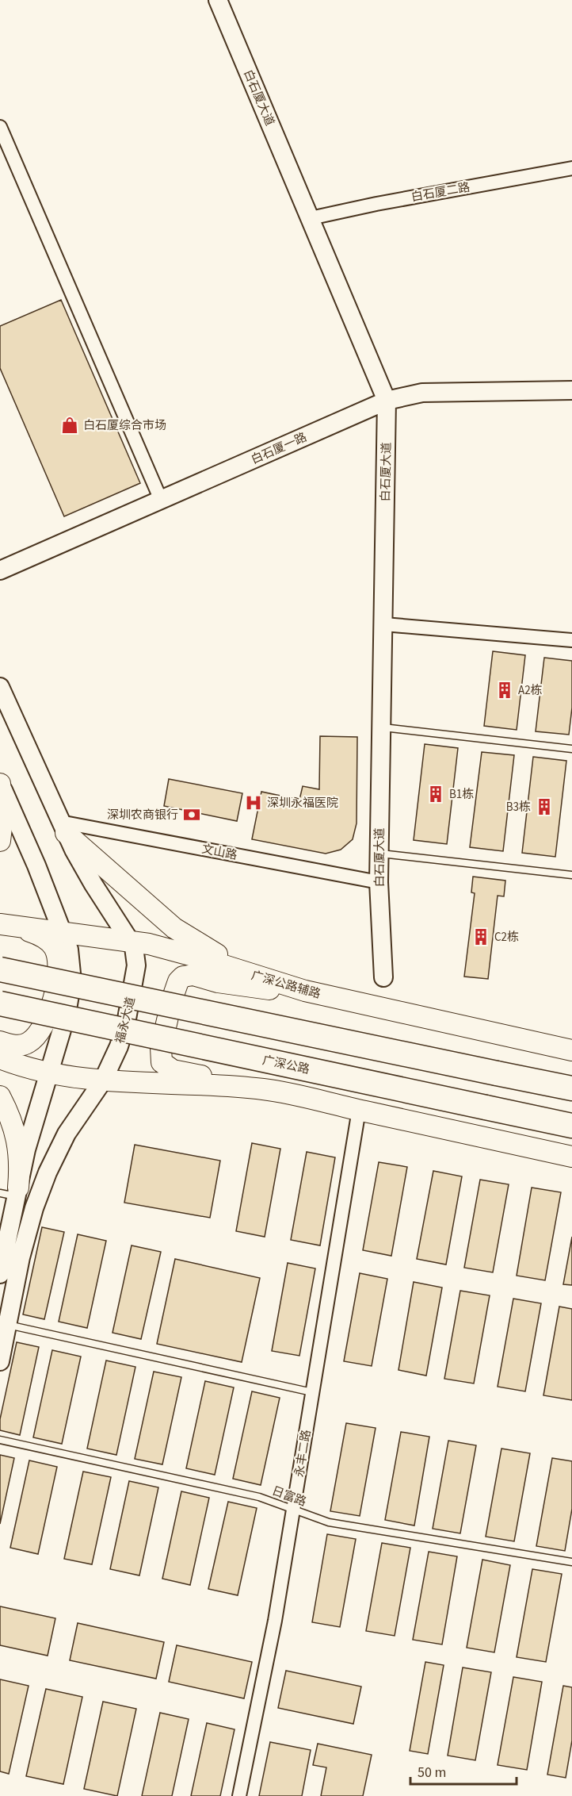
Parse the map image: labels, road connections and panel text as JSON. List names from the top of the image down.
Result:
{
  "streets": {
    "highway": ["广深公路"],
    "main road": [
      "白石厦大道",
      "白石厦一路",
      "广深公路辅路",
      "福永大道"
    ],
    "street": ["白石厦二路", "文山路", "永丰二路"],
    "lane": ["日富路"]
  },
  "crossings": [
    ["白石厦大道", "白石厦二路"],
    ["白石厦大道", "白石厦一路"],
    ["白石厦大道", "文山路"],
    ["文山路", "福永大道"],
    ["广深公路辅路", "福永大道"],
    ["永丰二路", "日富路"]
  ],
  "places": {
    "shop": ["白石厦综合市场"],
    "building": [
      "A2栋",
      "B1栋",
      "B3栋",
      "C2栋"
    ],
    "hospital": ["深圳永福医院"],
    "bank": ["深圳农商银行"]
  },
  "scale_bar": "50 m"
}
